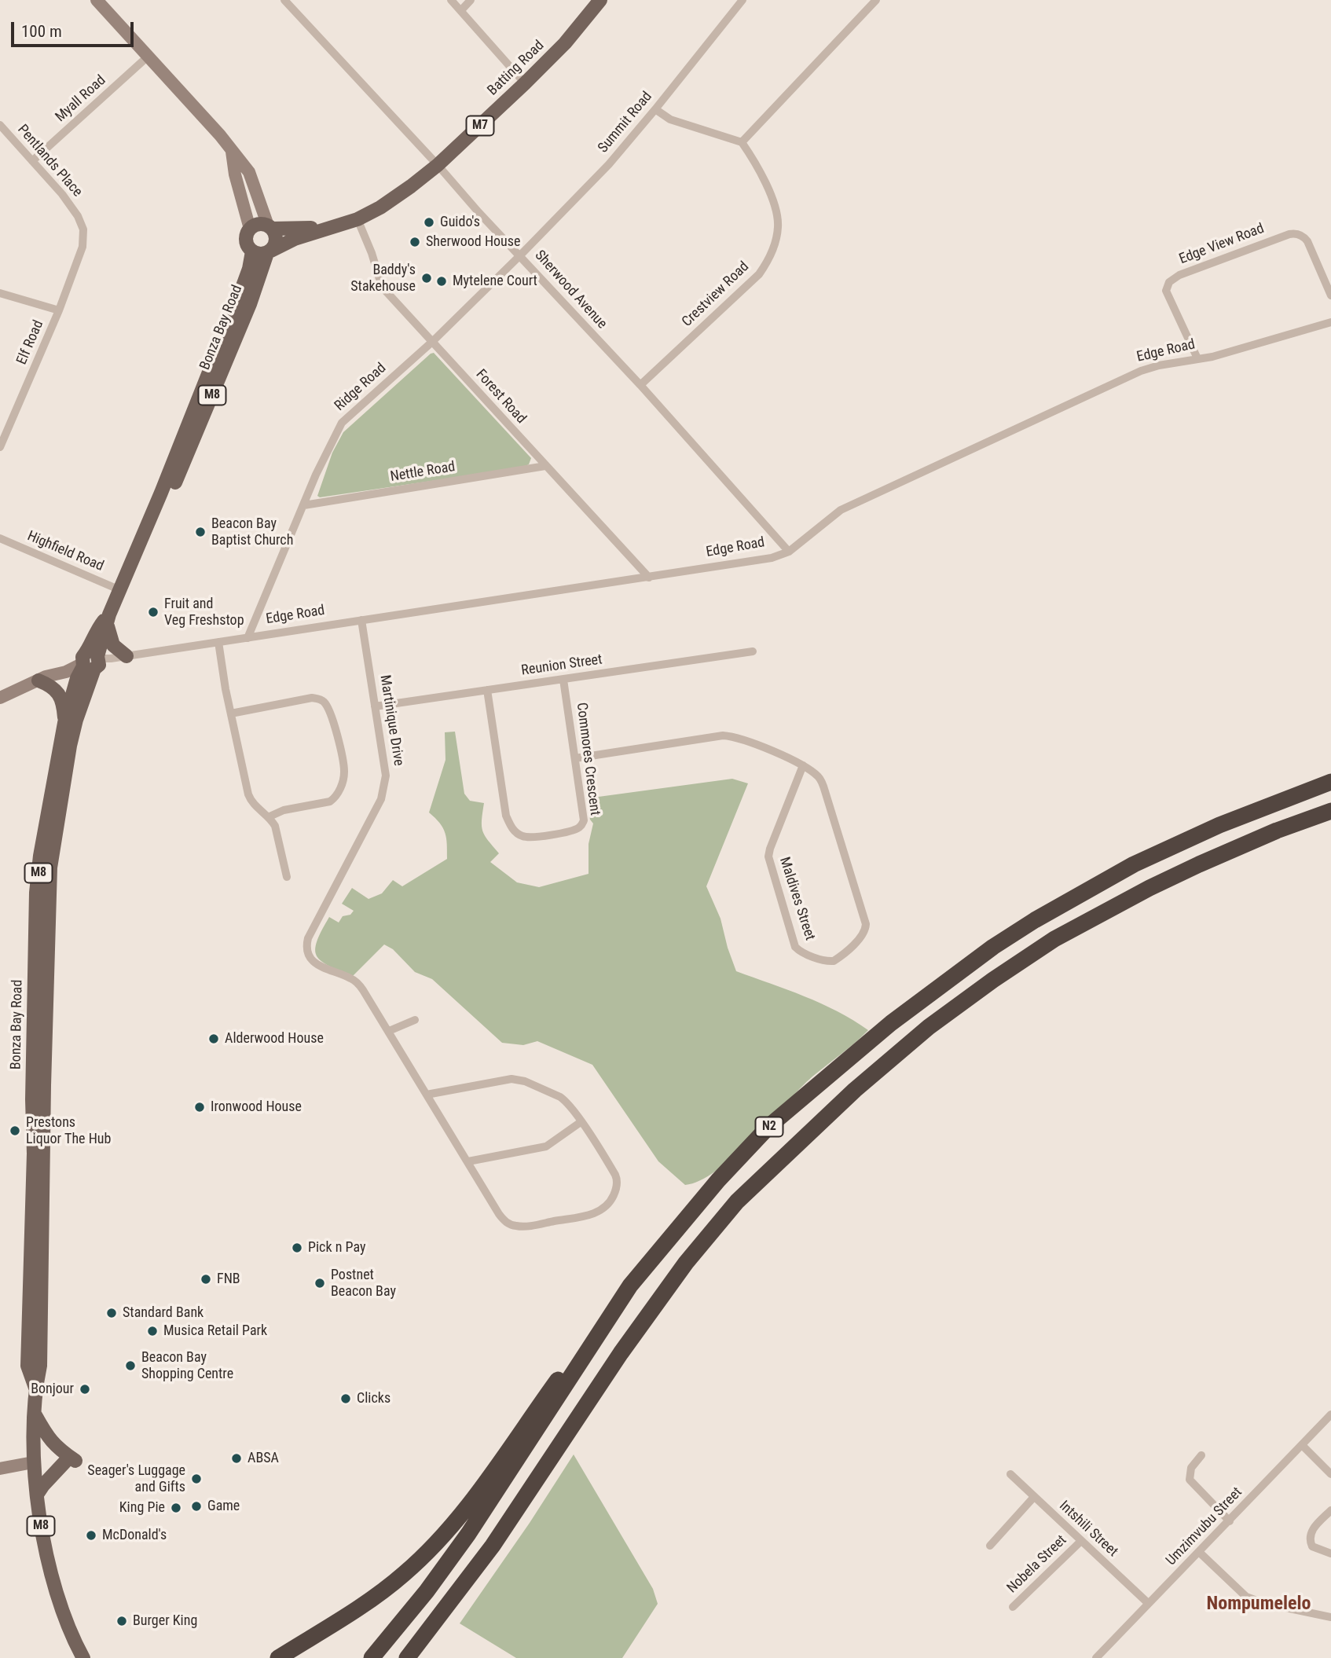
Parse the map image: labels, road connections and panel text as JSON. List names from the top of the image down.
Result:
{
  "streets": {
    "highway": ["N2"],
    "main road": [
      "Batting Road",
      "M7",
      "Bonza Bay Road",
      "M8"
    ],
    "street": [
      "Myall Road",
      "Summit Road",
      "Pentlands Place",
      "Edge View Road",
      "Sherwood Avenue",
      "Crestview Road",
      "Elf Road",
      "Edge Road",
      "Ridge Road",
      "Forest Road",
      "Nettle Road",
      "Highfield Road",
      "Reunion Street",
      "Martinique Drive",
      "Commores Crescent",
      "Maldives Street",
      "Umzimvubu Street",
      "Intshili Street",
      "Nobela Street"
    ]
  },
  "crossings": [
    ["Batting Road", "Sherwood Avenue"],
    ["Batting Road", "Bonza Bay Road"],
    ["Batting Road", "Forest Road"],
    ["Myall Road", "Pentlands Place"],
    ["Summit Road", "Sherwood Avenue"],
    ["Summit Road", "Ridge Road"],
    ["Pentlands Place", "Elf Road"],
    ["Edge View Road", "Edge Road"],
    ["Sherwood Avenue", "Crestview Road"],
    ["Sherwood Avenue", "Edge Road"],
    ["Sherwood Avenue", "Ridge Road"],
    ["Bonza Bay Road", "Edge Road"],
    ["Bonza Bay Road", "Highfield Road"],
    ["Edge Road", "Ridge Road"],
    ["Edge Road", "Forest Road"],
    ["Edge Road", "Martinique Drive"],
    ["Ridge Road", "Forest Road"],
    ["Ridge Road", "Nettle Road"],
    ["Forest Road", "Nettle Road"],
    ["Reunion Street", "Martinique Drive"],
    ["Reunion Street", "Commores Crescent"],
    ["Commores Crescent", "Maldives Street"],
    ["Umzimvubu Street", "Intshili Street"],
    ["Intshili Street", "Nobela Street"]
  ],
  "districts": ["Nompumelelo"],
  "places": [
    "Guido's",
    "Sherwood House",
    "Baddy's Stakehouse",
    "Mytelene Court",
    "Beacon Bay Baptist Church",
    "Fruit and Veg Freshstop",
    "Alderwood House",
    "Ironwood House",
    "Prestons Liquor The Hub",
    "Pick n Pay",
    "FNB",
    "Postnet Beacon Bay",
    "Standard Bank",
    "Musica Retail Park",
    "Beacon Bay Shopping Centre",
    "Bonjour",
    "Clicks",
    "ABSA",
    "Seager's Luggage and Gifts",
    "Game",
    "King Pie",
    "McDonald's",
    "Burger King"
  ],
  "scale_bar": "100 m"
}
